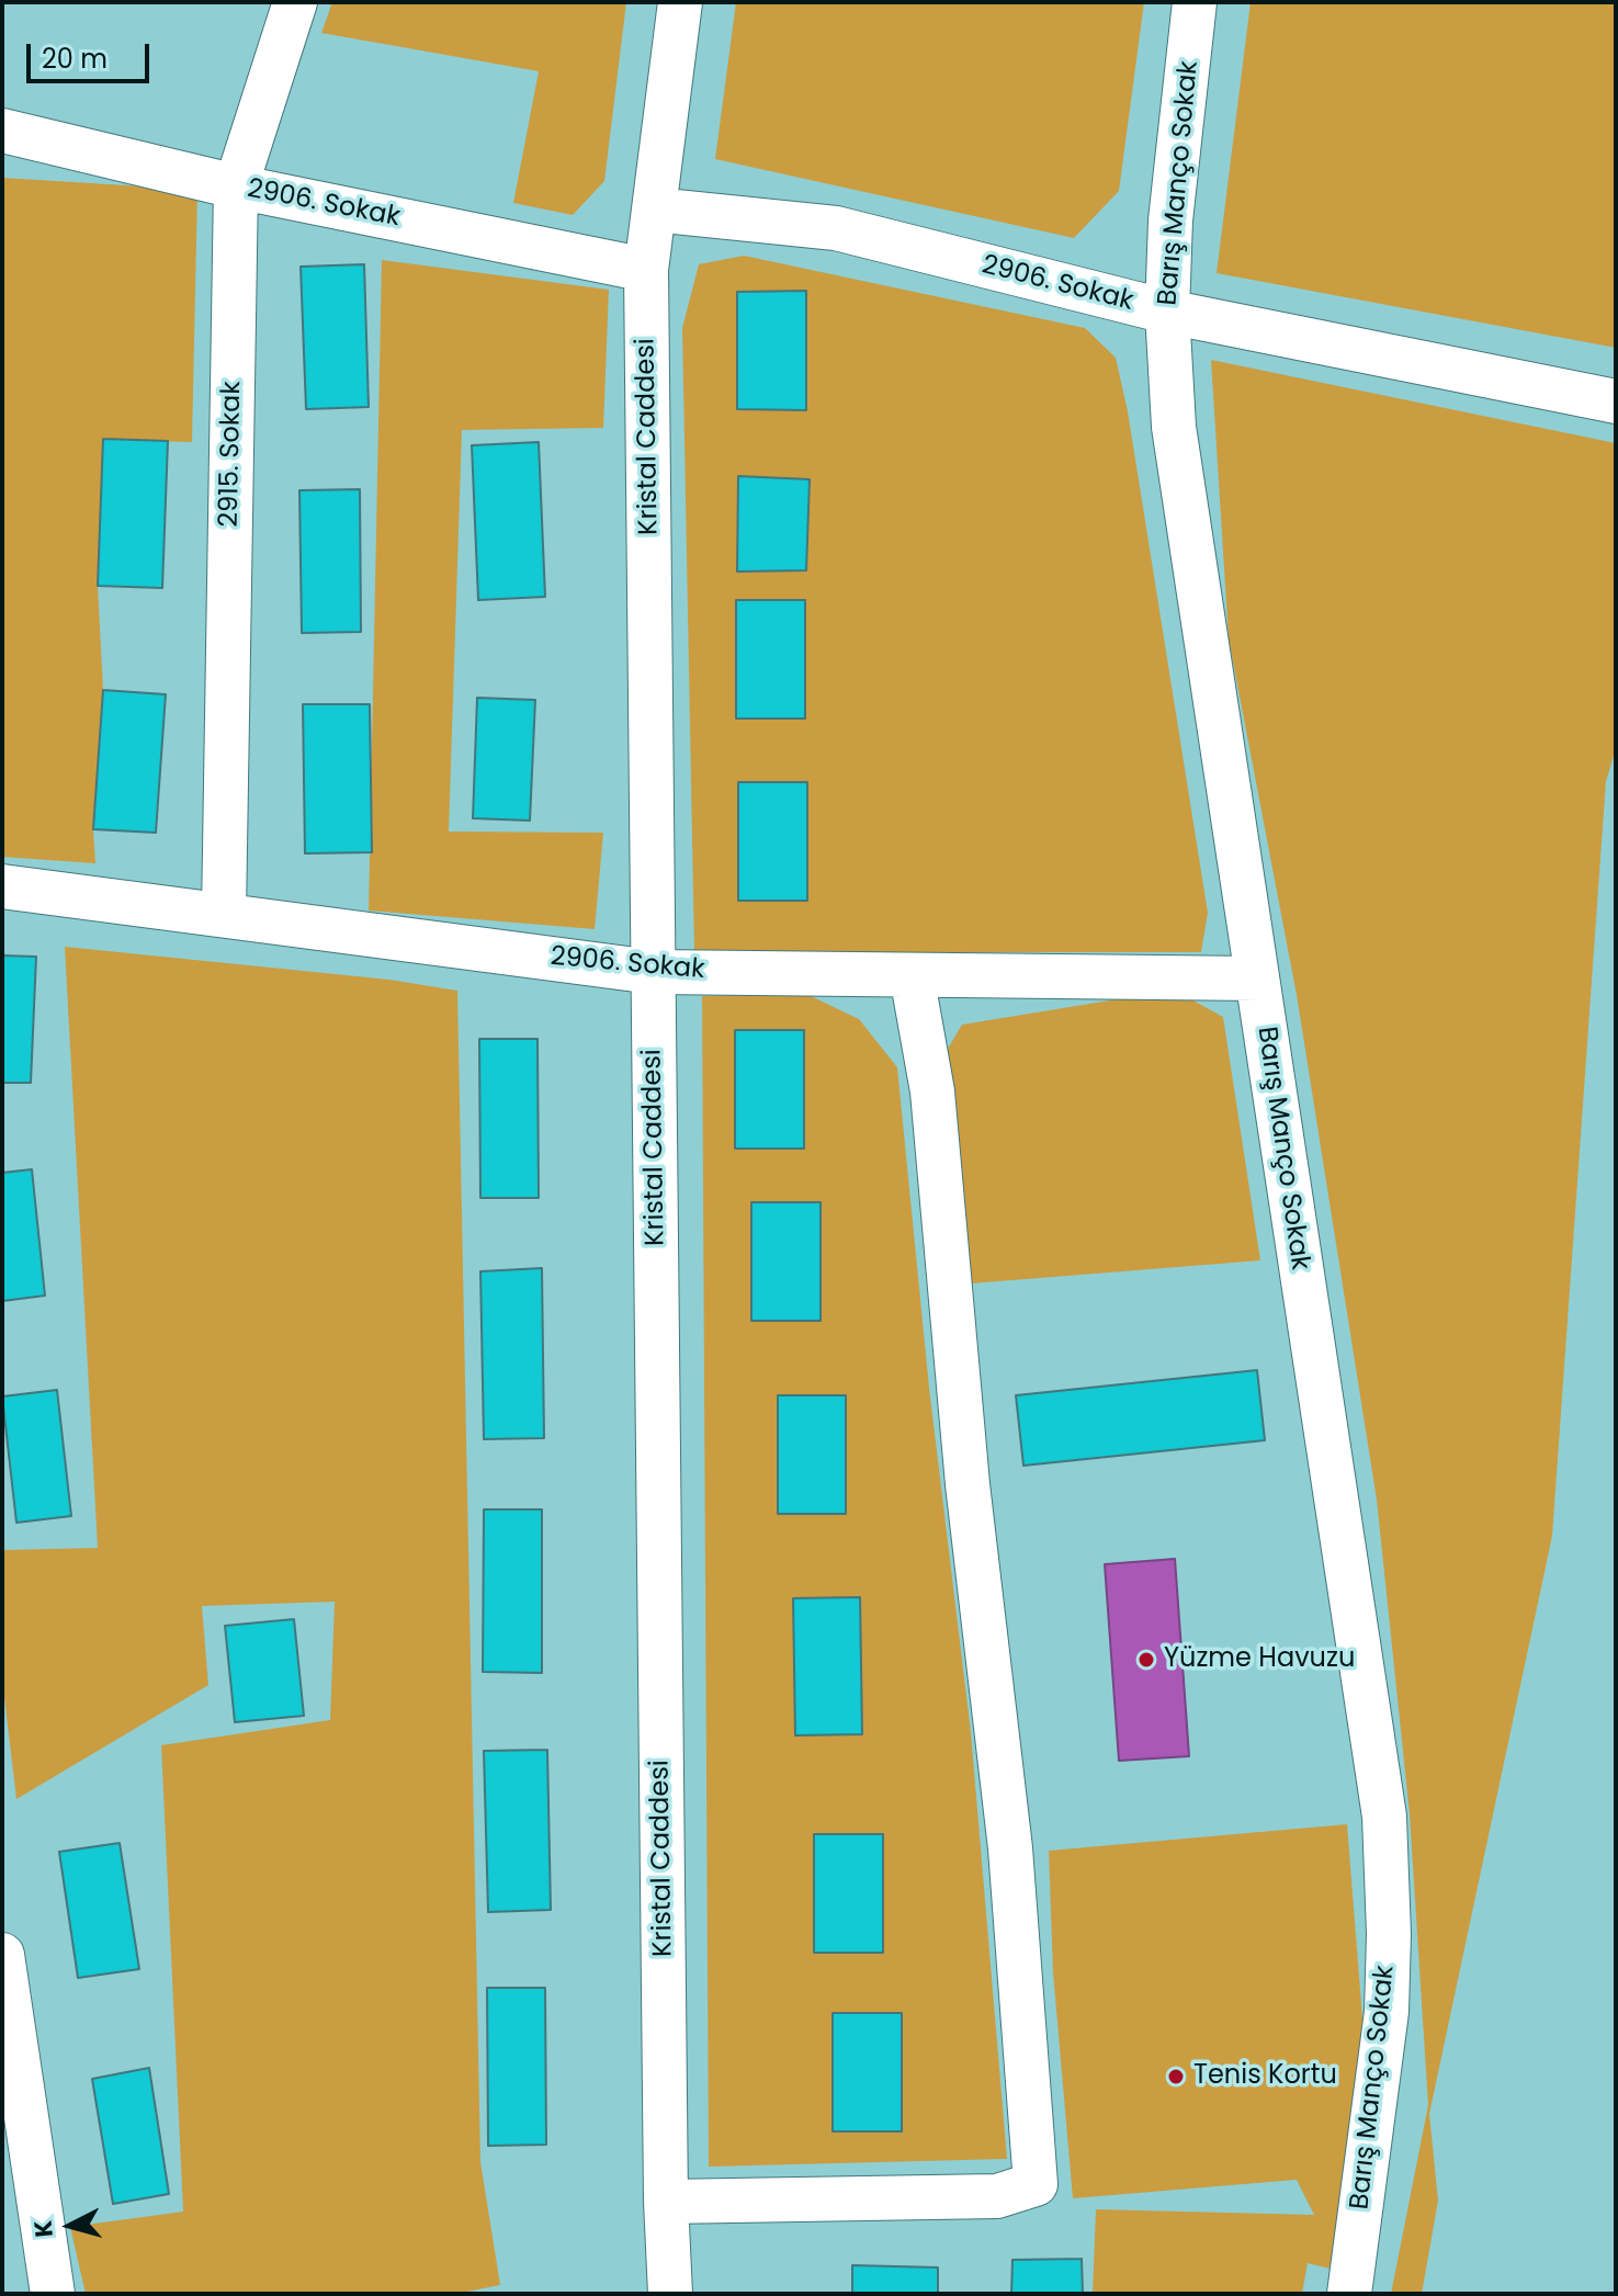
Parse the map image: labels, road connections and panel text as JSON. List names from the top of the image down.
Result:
{
  "streets": {
    "street": [
      "Barış Manço Sokak",
      "2906. Sokak",
      "Kristal Caddesi",
      "2915. Sokak"
    ]
  },
  "crossings": [
    ["Barış Manço Sokak", "2906. Sokak"],
    ["2906. Sokak", "Kristal Caddesi"],
    ["2906. Sokak", "2915. Sokak"]
  ],
  "places": ["Yüzme Havuzu", "Tenis Kortu"],
  "scale_bar": "20 m",
  "north": "left"
}
